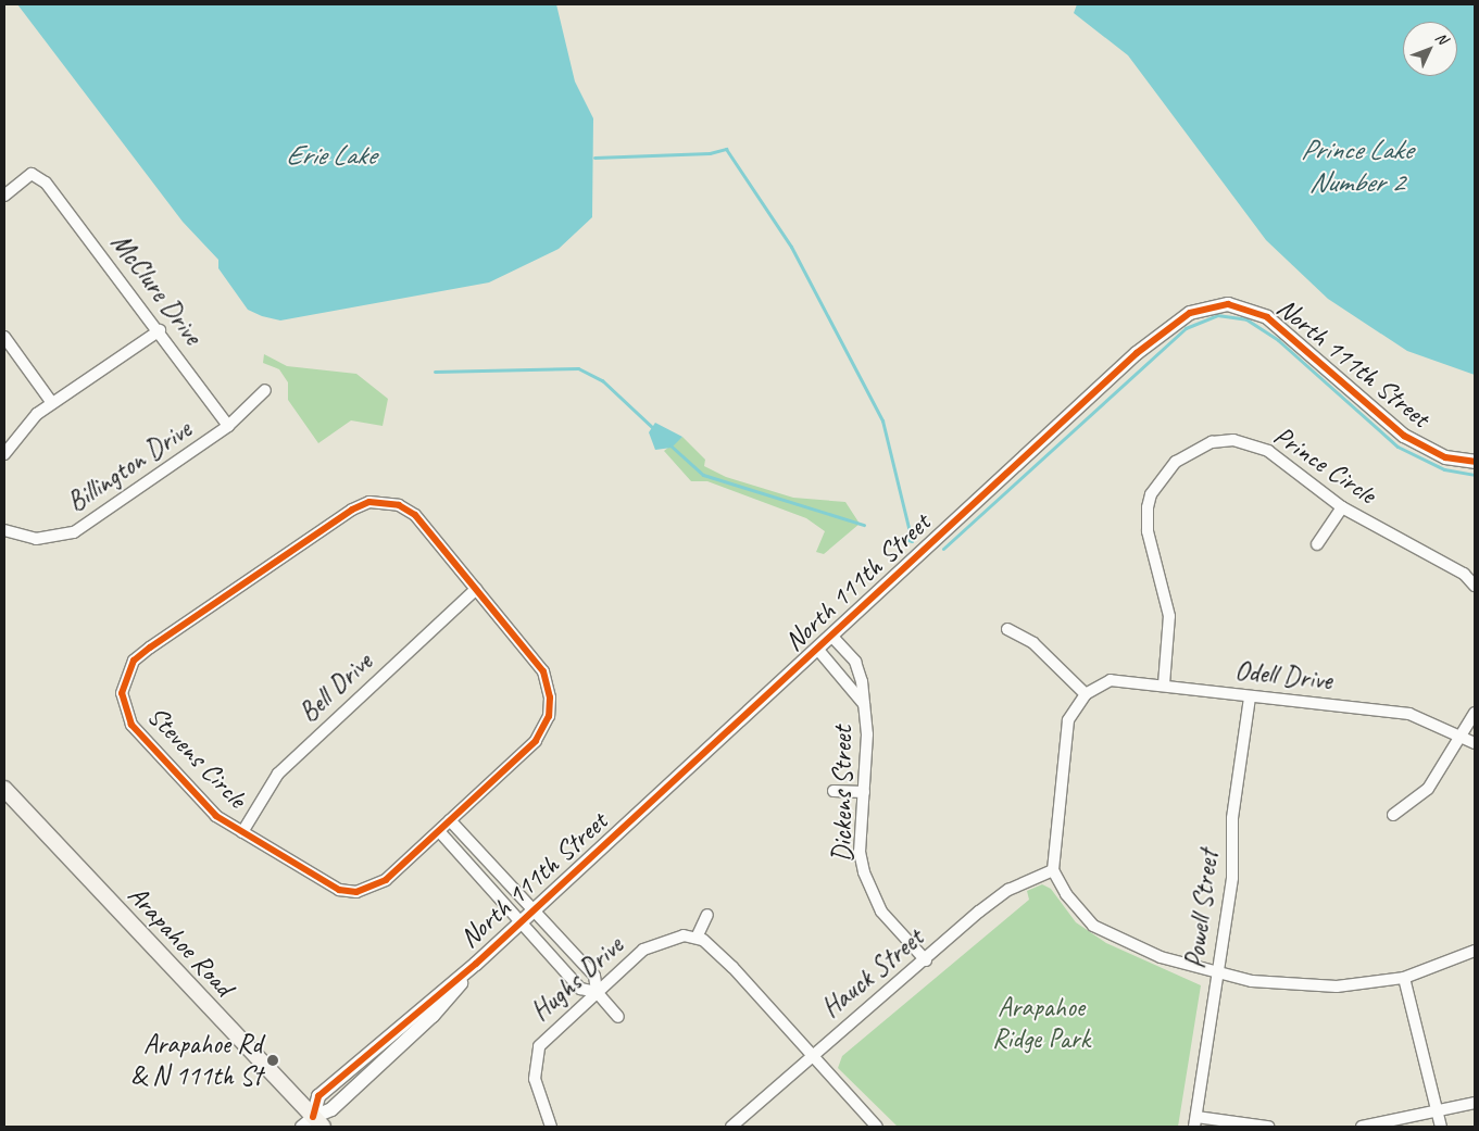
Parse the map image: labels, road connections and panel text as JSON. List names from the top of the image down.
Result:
{
  "streets": {
    "main road": ["Arapahoe Road"],
    "street": [
      "McClure Drive",
      "North 111th Street",
      "Prince Circle",
      "Billington Drive",
      "Odell Drive",
      "Bell Drive",
      "Stevens Circle",
      "Dickens Street",
      "Powell Street",
      "Hauck Street",
      "Hughs Drive"
    ]
  },
  "crossings": [
    ["McClure Drive", "Billington Drive"],
    ["North 111th Street", "Dickens Street"],
    ["North 111th Street", "Arapahoe Road"],
    ["Prince Circle", "Odell Drive"],
    ["Odell Drive", "Powell Street"],
    ["Bell Drive", "Stevens Circle"],
    ["Dickens Street", "Hauck Street"]
  ],
  "water": ["Prince Lake Number 2", "Erie Lake"],
  "parks": ["Arapahoe Ridge Park"],
  "places": ["Arapahoe Rd & N 111th St"],
  "north": "top right"
}
